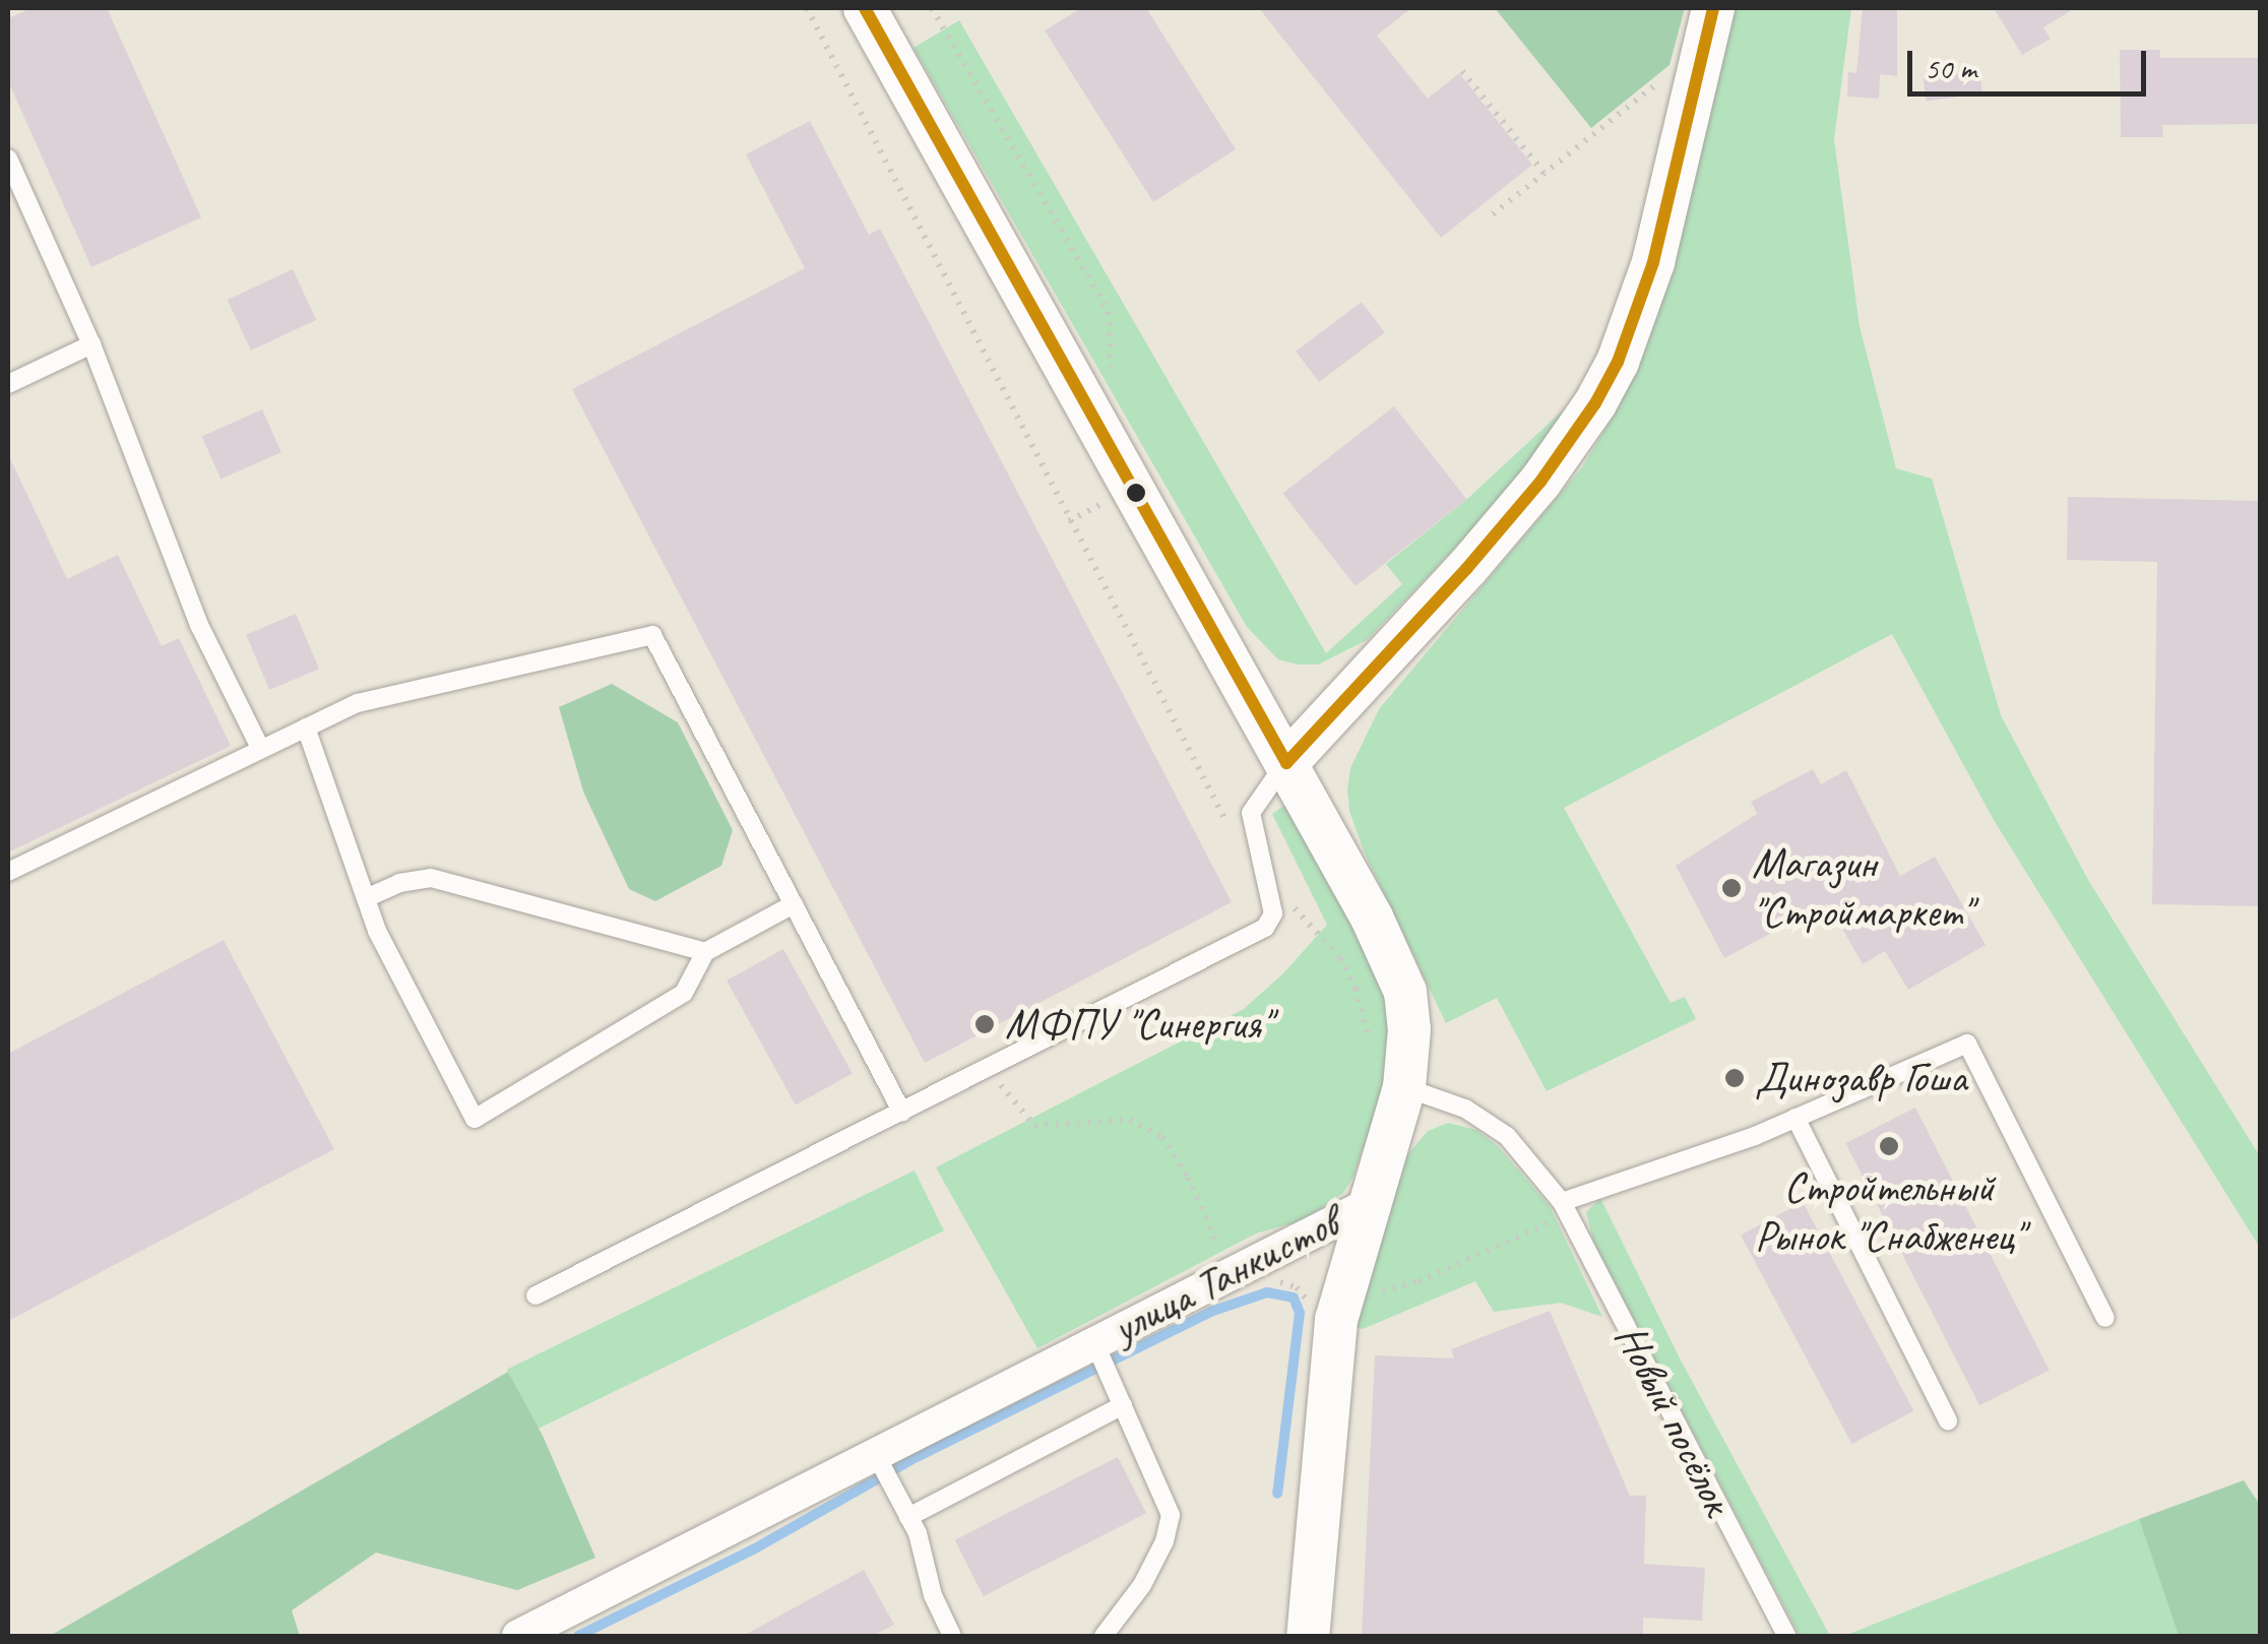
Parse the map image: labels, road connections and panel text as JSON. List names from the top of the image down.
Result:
{
  "streets": {
    "street": ["улица Танкистов"],
    "lane": ["Новый посёлок"]
  },
  "crossings": [
    ["улица Танкистов", "Новый посёлок"]
  ],
  "places": [
    "Магазин \"Строймаркет\"",
    "МФПУ \"Синергия\"",
    "Динозавр Гоша",
    "Стройтельный Рынок \"Снабженец\""
  ],
  "scale_bar": "50 m"
}
